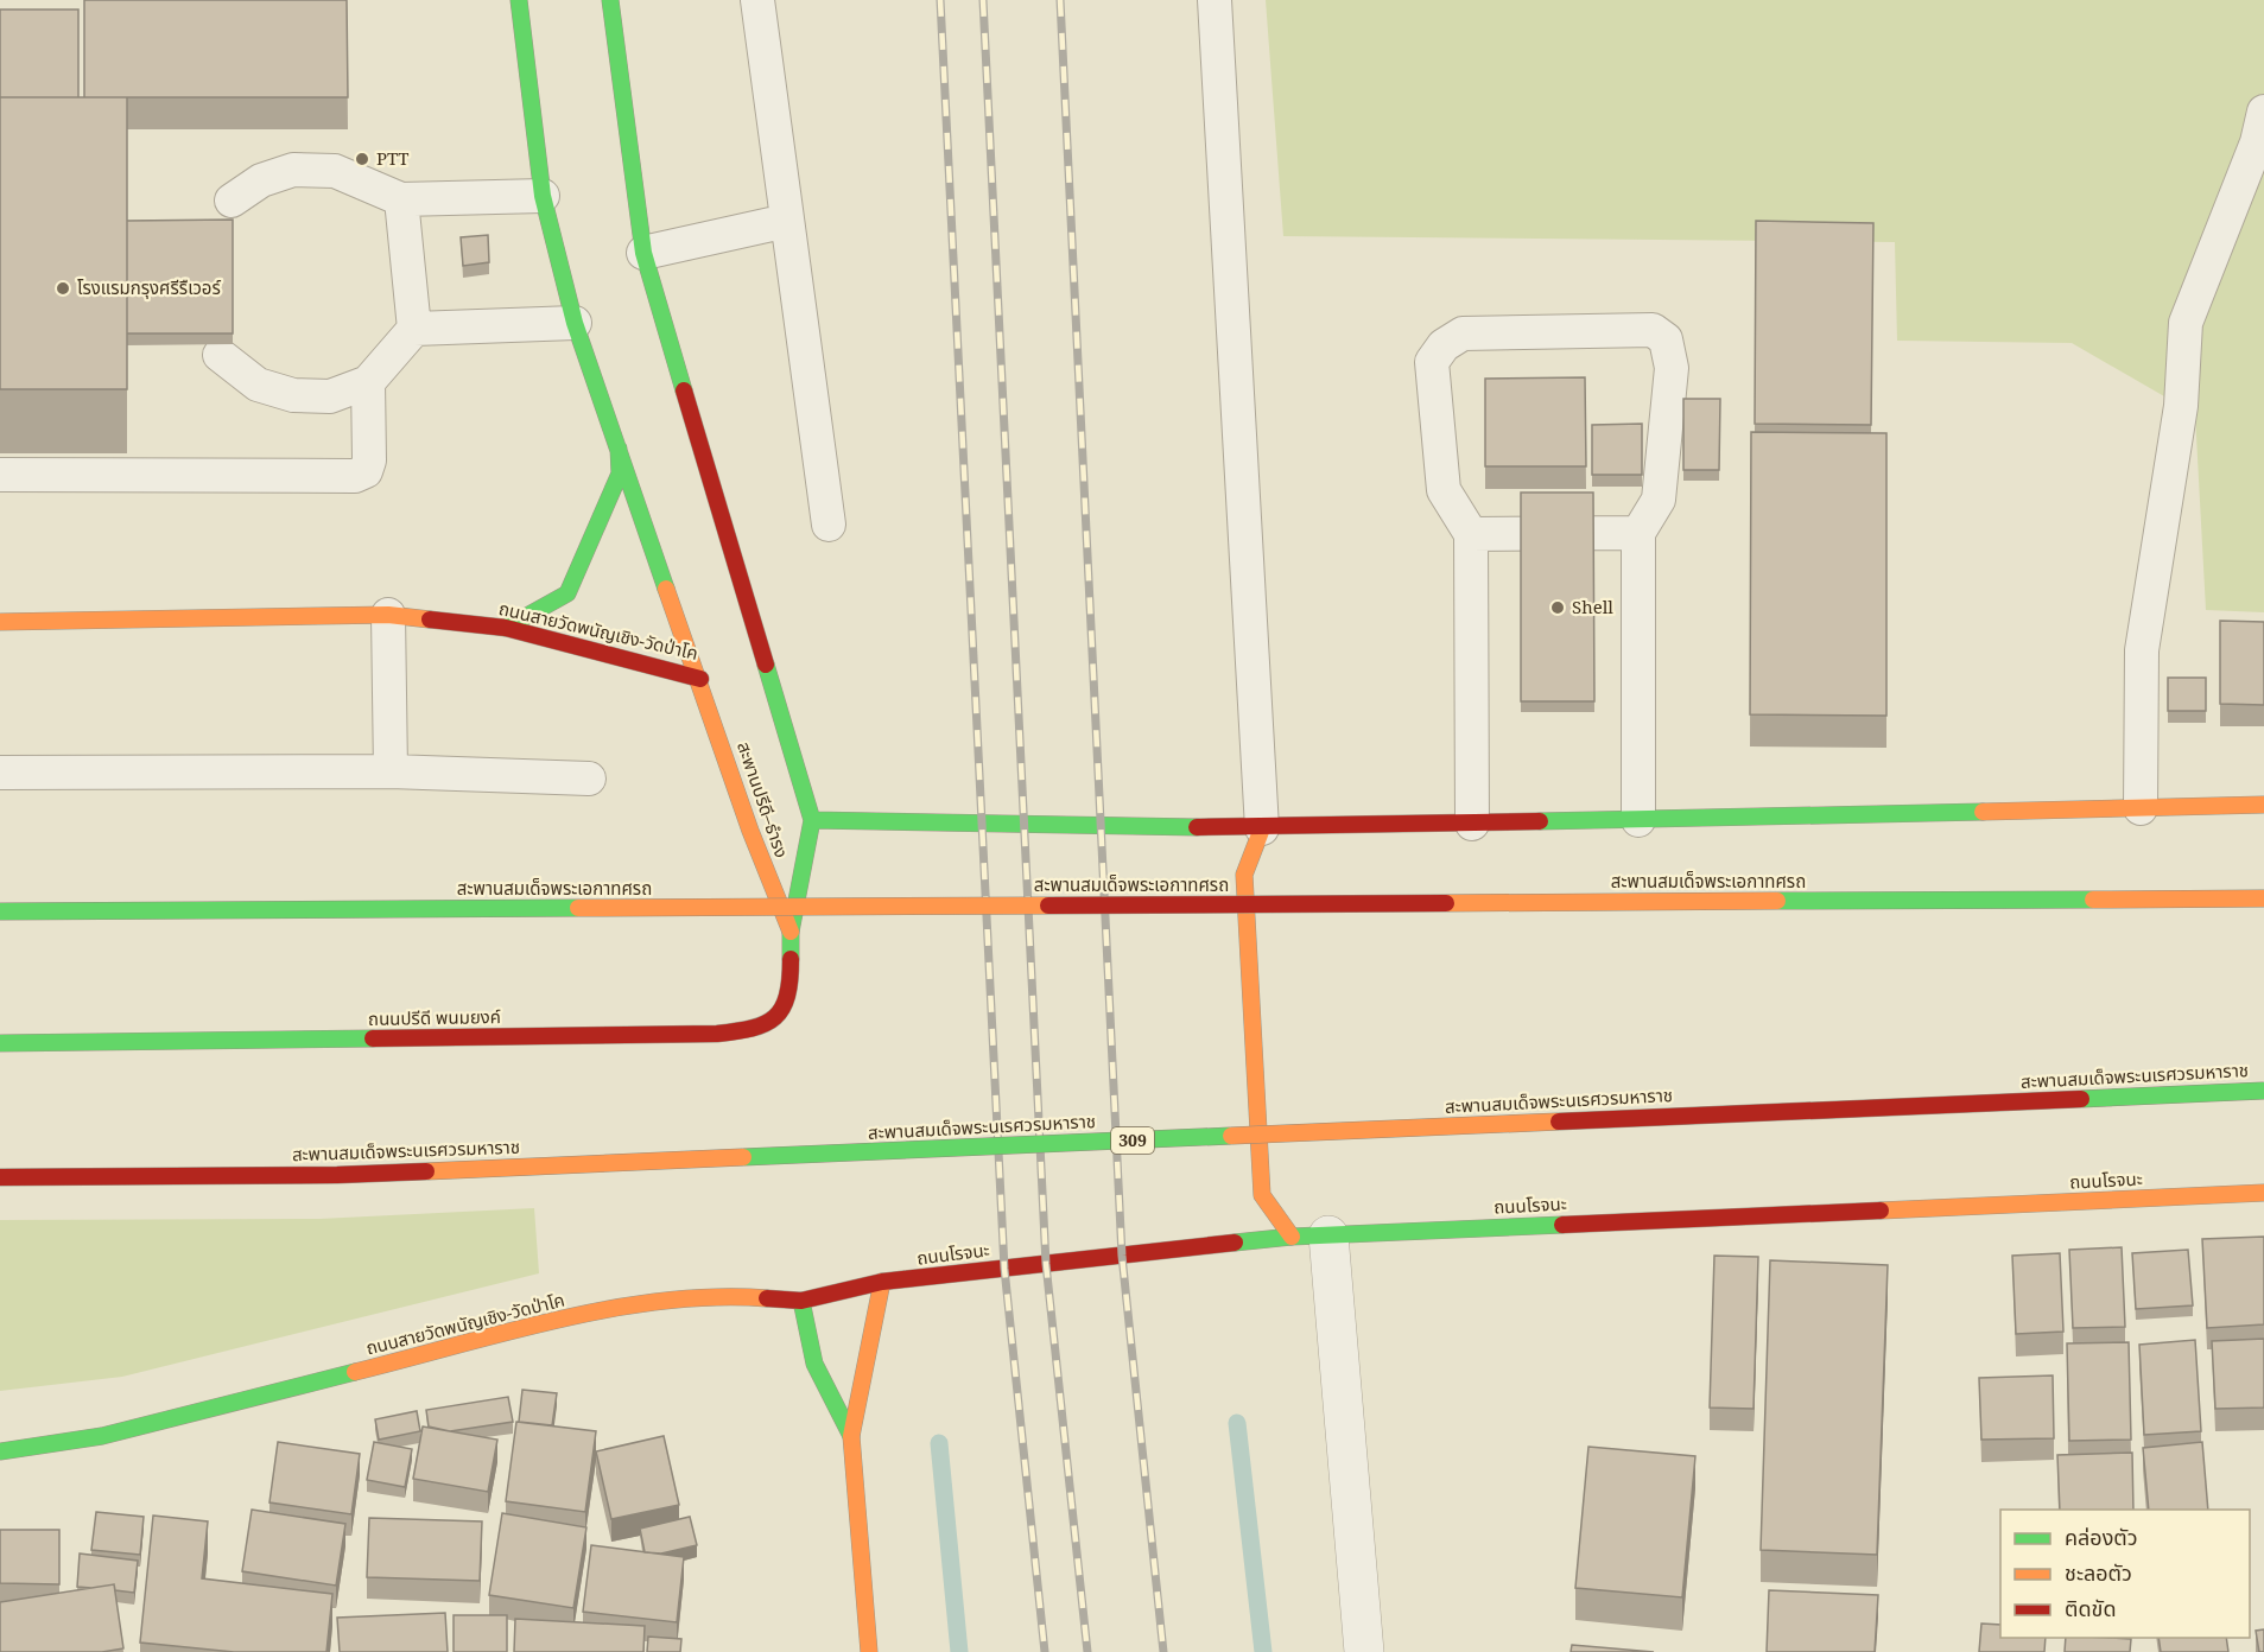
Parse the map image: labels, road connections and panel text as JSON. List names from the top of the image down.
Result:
{
  "streets": {
    "main road": [
      "ถนนสายวัดพนัญเชิง-วัดป่าโค",
      "สะพานปรีดี–ธำรง",
      "สะพานสมเด็จพระเอกาทศรถ",
      "ถนนปรีดี พนมยงค์",
      "สะพานสมเด็จพระนเรศวรมหาราช",
      "309",
      "ถนนโรจนะ"
    ]
  },
  "crossings": [
    ["ถนนสายวัดพนัญเชิง-วัดป่าโค", "สะพานปรีดี–ธำรง"],
    ["ถนนสายวัดพนัญเชิง-วัดป่าโค", "ถนนโรจนะ"],
    ["สะพานปรีดี–ธำรง", "ถนนปรีดี พนมยงค์"]
  ],
  "places": ["PTT", "โรงแรมกรุงศรีรืเวอร์", "Shell"],
  "legend": ["คล่องตัว", "ชะลอตัว", "ติดขัด"]
}
